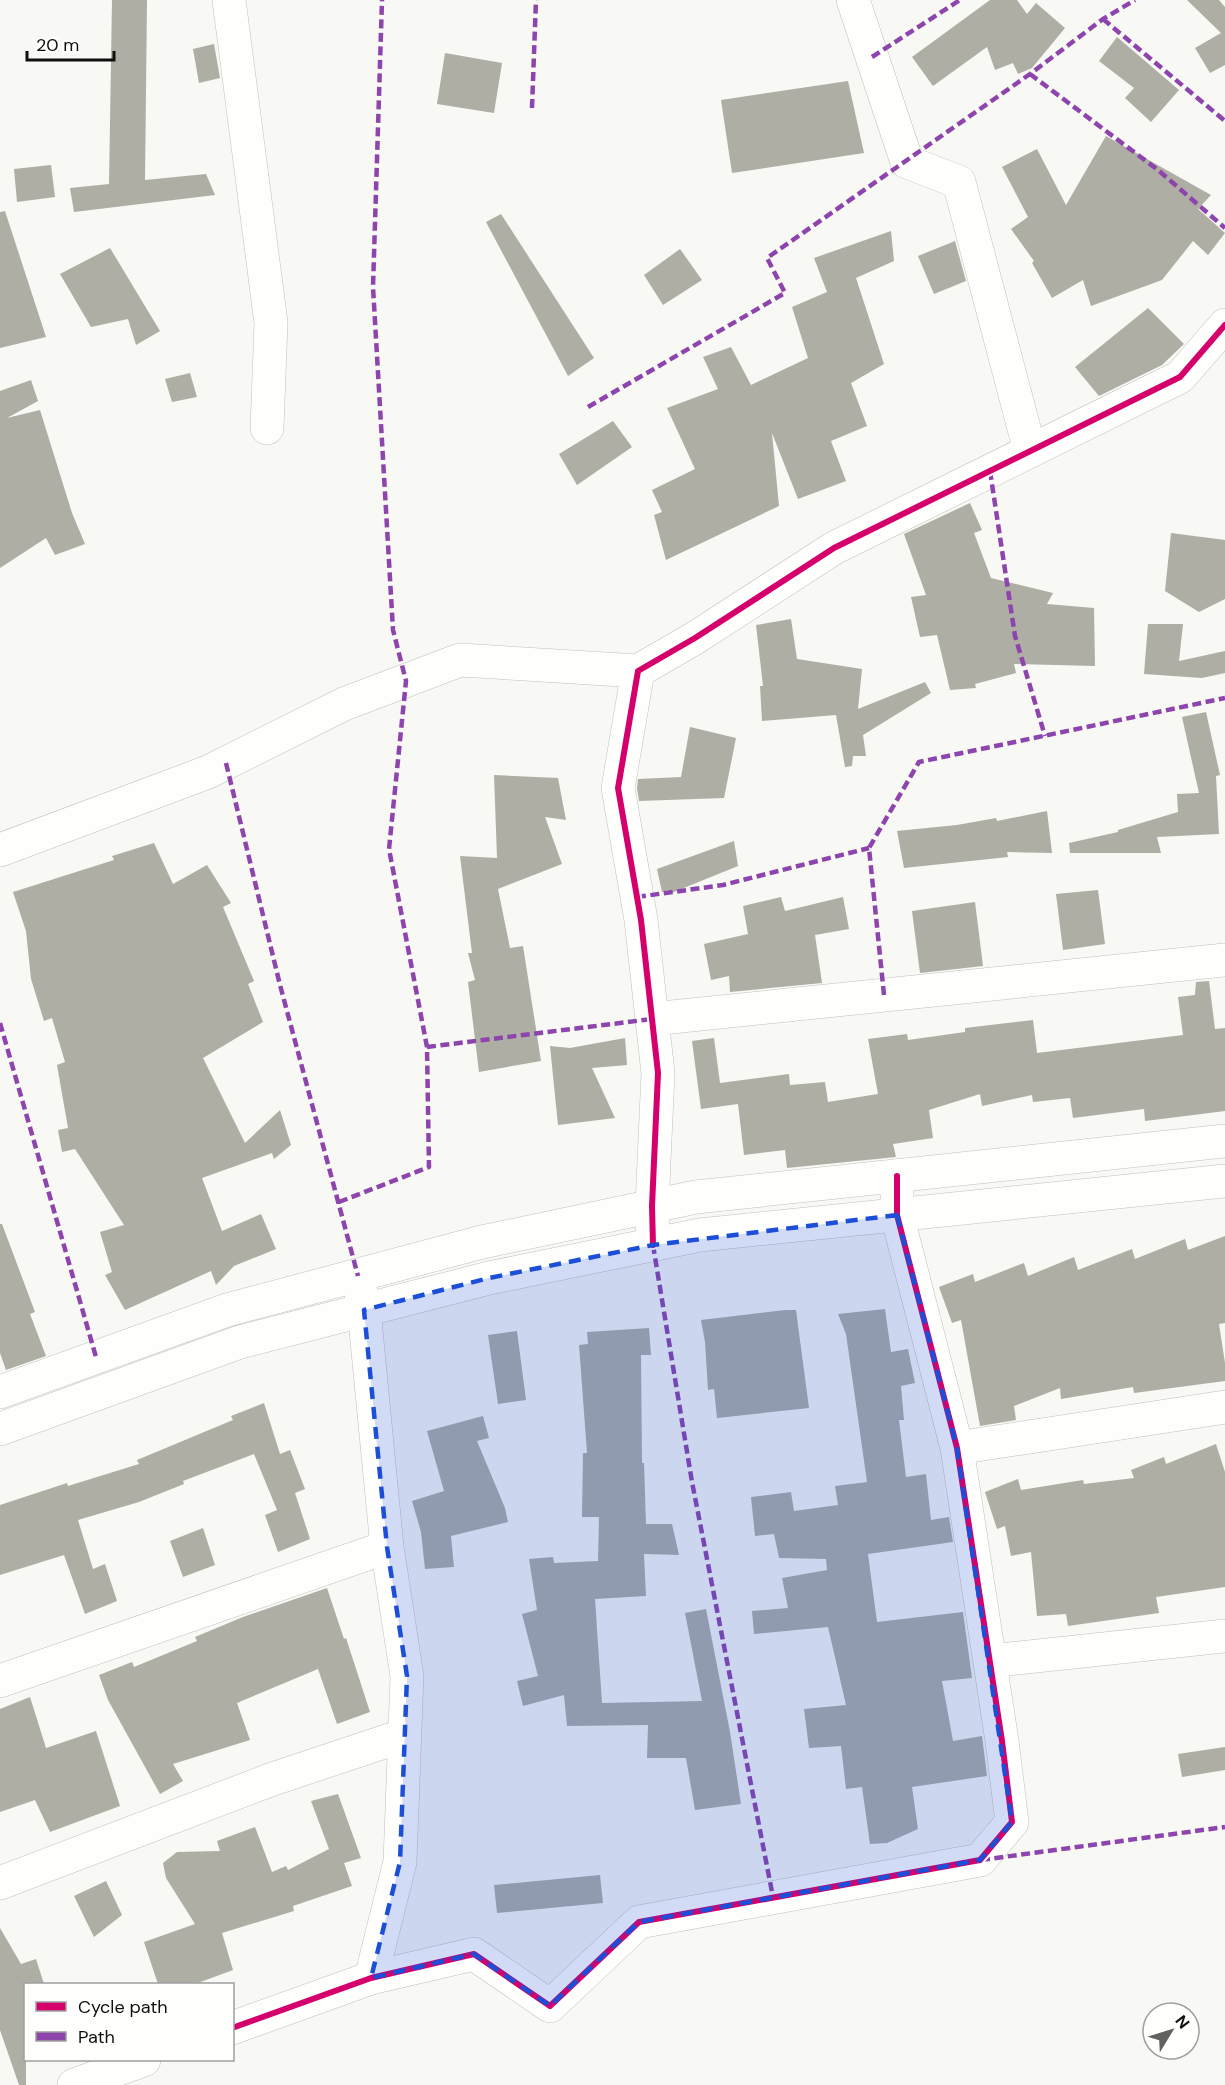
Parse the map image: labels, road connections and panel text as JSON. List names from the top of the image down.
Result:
{
  "legend": ["Cycle path", "Path"],
  "scale_bar": "20 m",
  "north": "top right"
}
